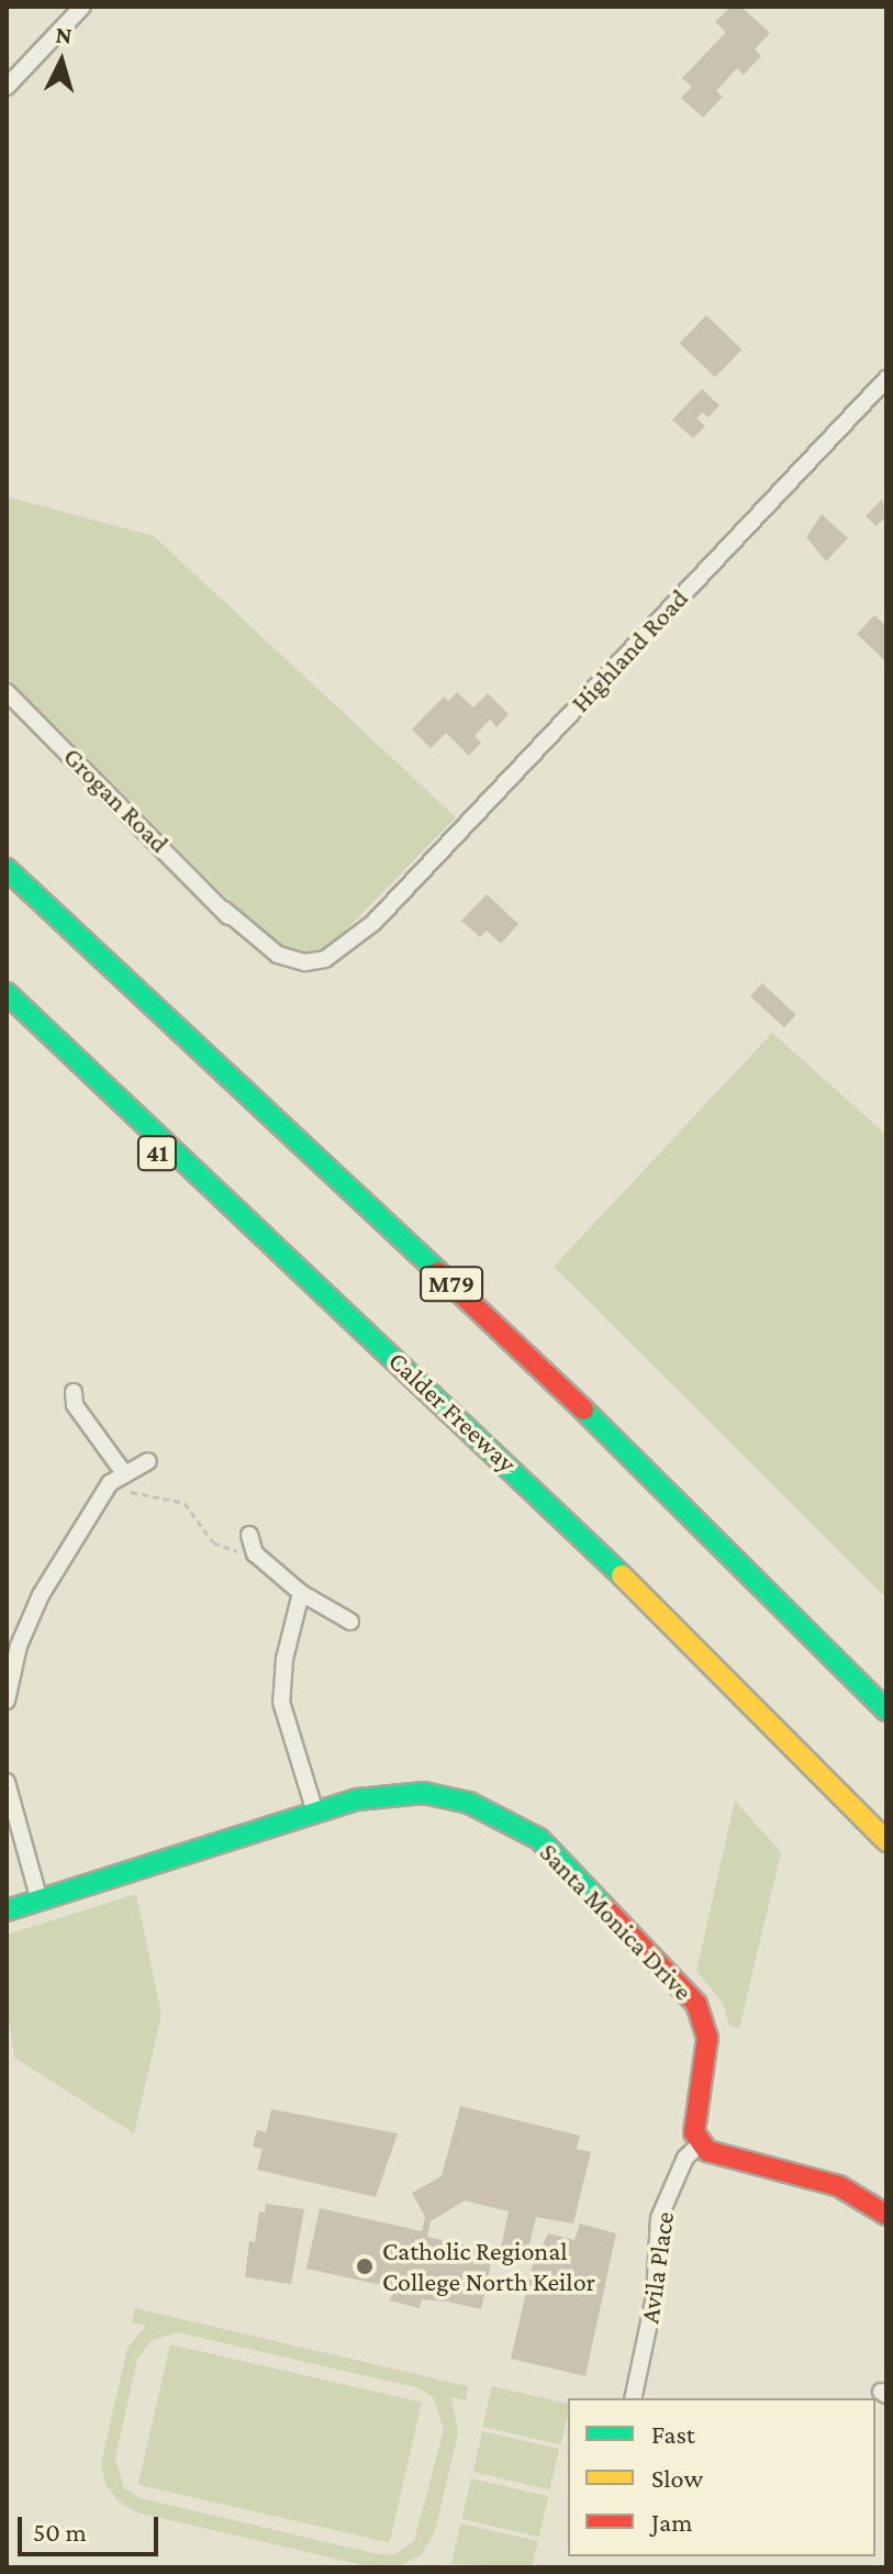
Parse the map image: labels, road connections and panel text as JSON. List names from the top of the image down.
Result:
{
  "streets": {
    "main road": [
      "41",
      "M79",
      "Calder Freeway",
      "Santa Monica Drive"
    ],
    "street": ["Highland Road", "Grogan Road", "Avila Place"]
  },
  "crossings": [
    ["Highland Road", "Grogan Road"],
    ["41", "Calder Freeway"],
    ["Santa Monica Drive", "Avila Place"]
  ],
  "places": ["Catholic Regional College North Keilor"],
  "legend": ["Fast", "Slow", "Jam"],
  "scale_bar": "50 m",
  "north": "top"
}
